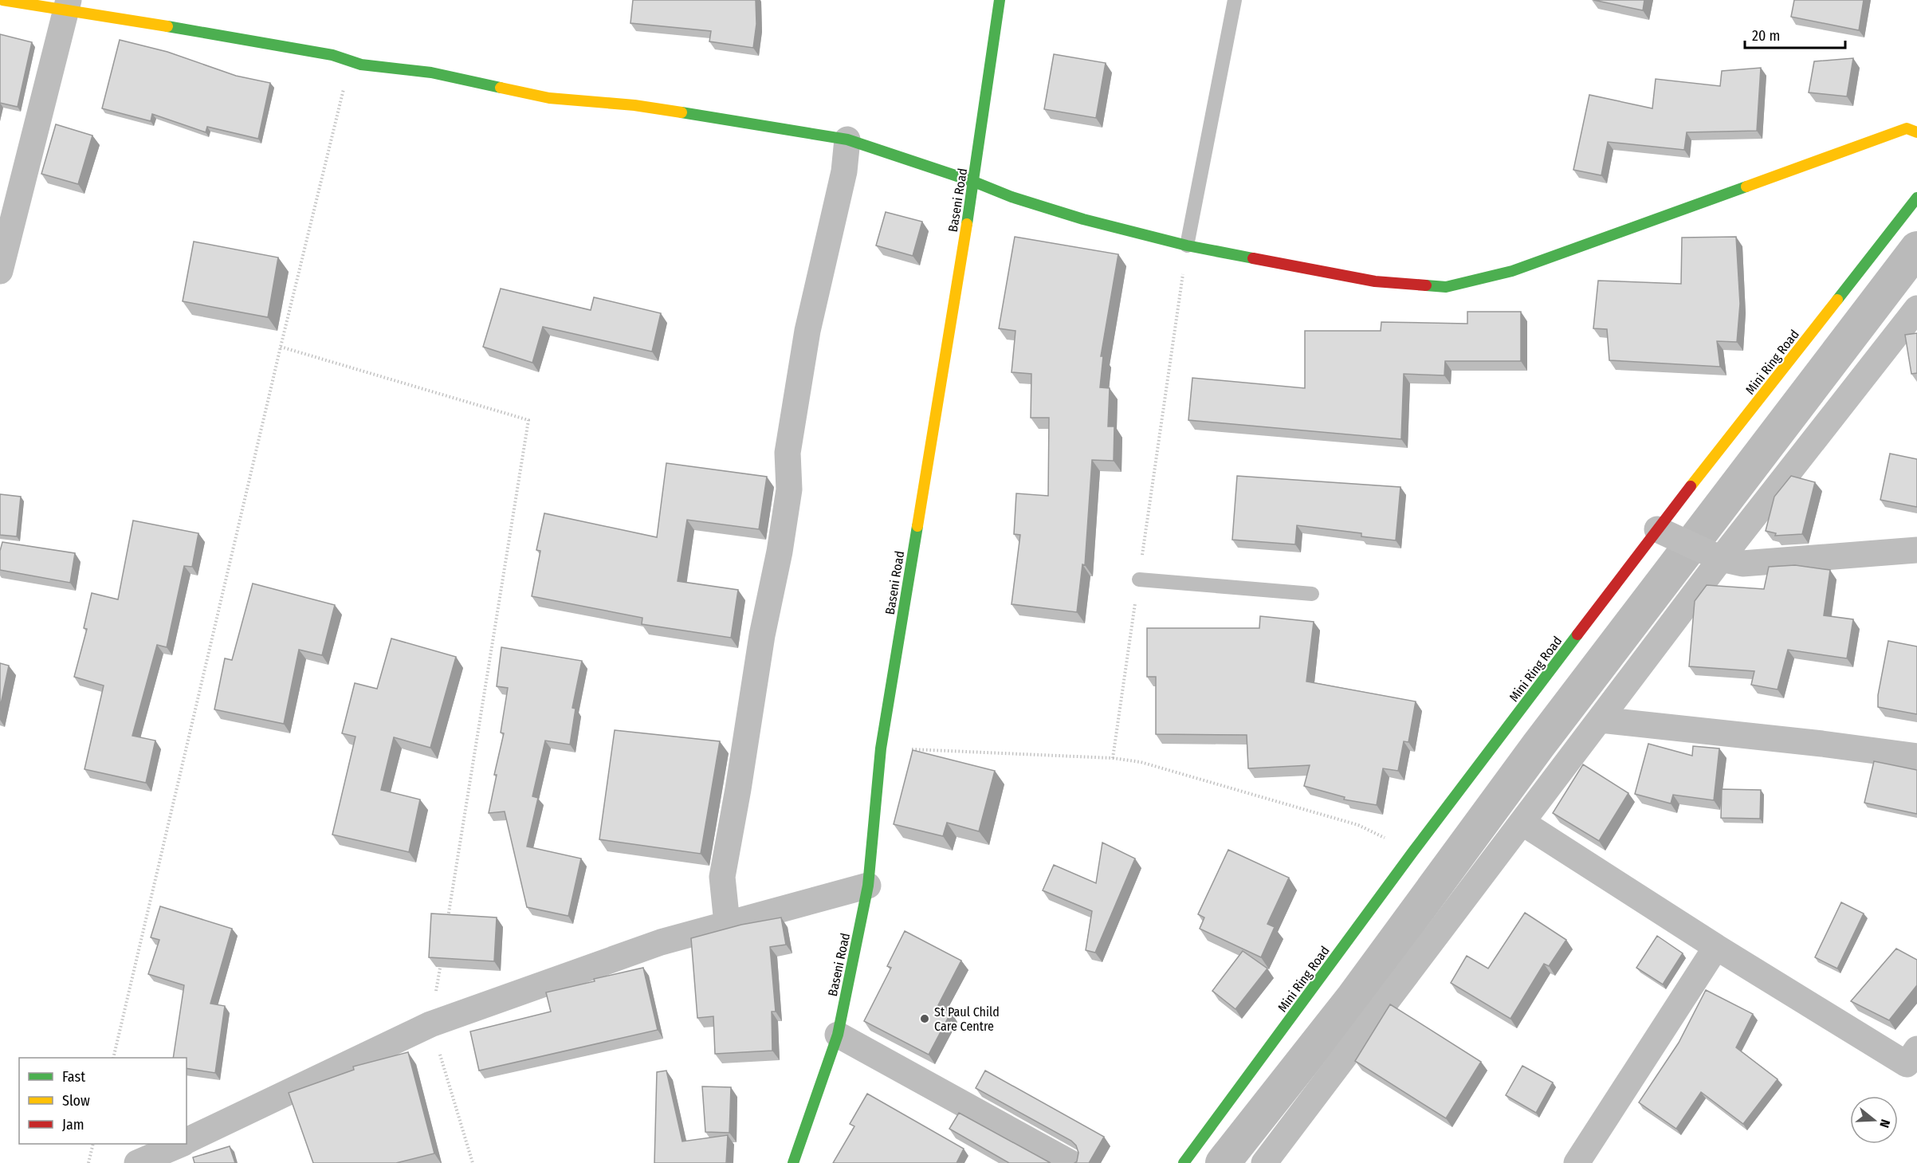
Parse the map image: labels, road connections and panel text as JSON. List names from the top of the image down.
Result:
{
  "streets": {
    "street": ["Baseni Road", "Mini Ring Road"]
  },
  "places": ["St Paul Child Care Centre"],
  "legend": ["Fast", "Slow", "Jam"],
  "scale_bar": "20 m",
  "north": "right"
}
